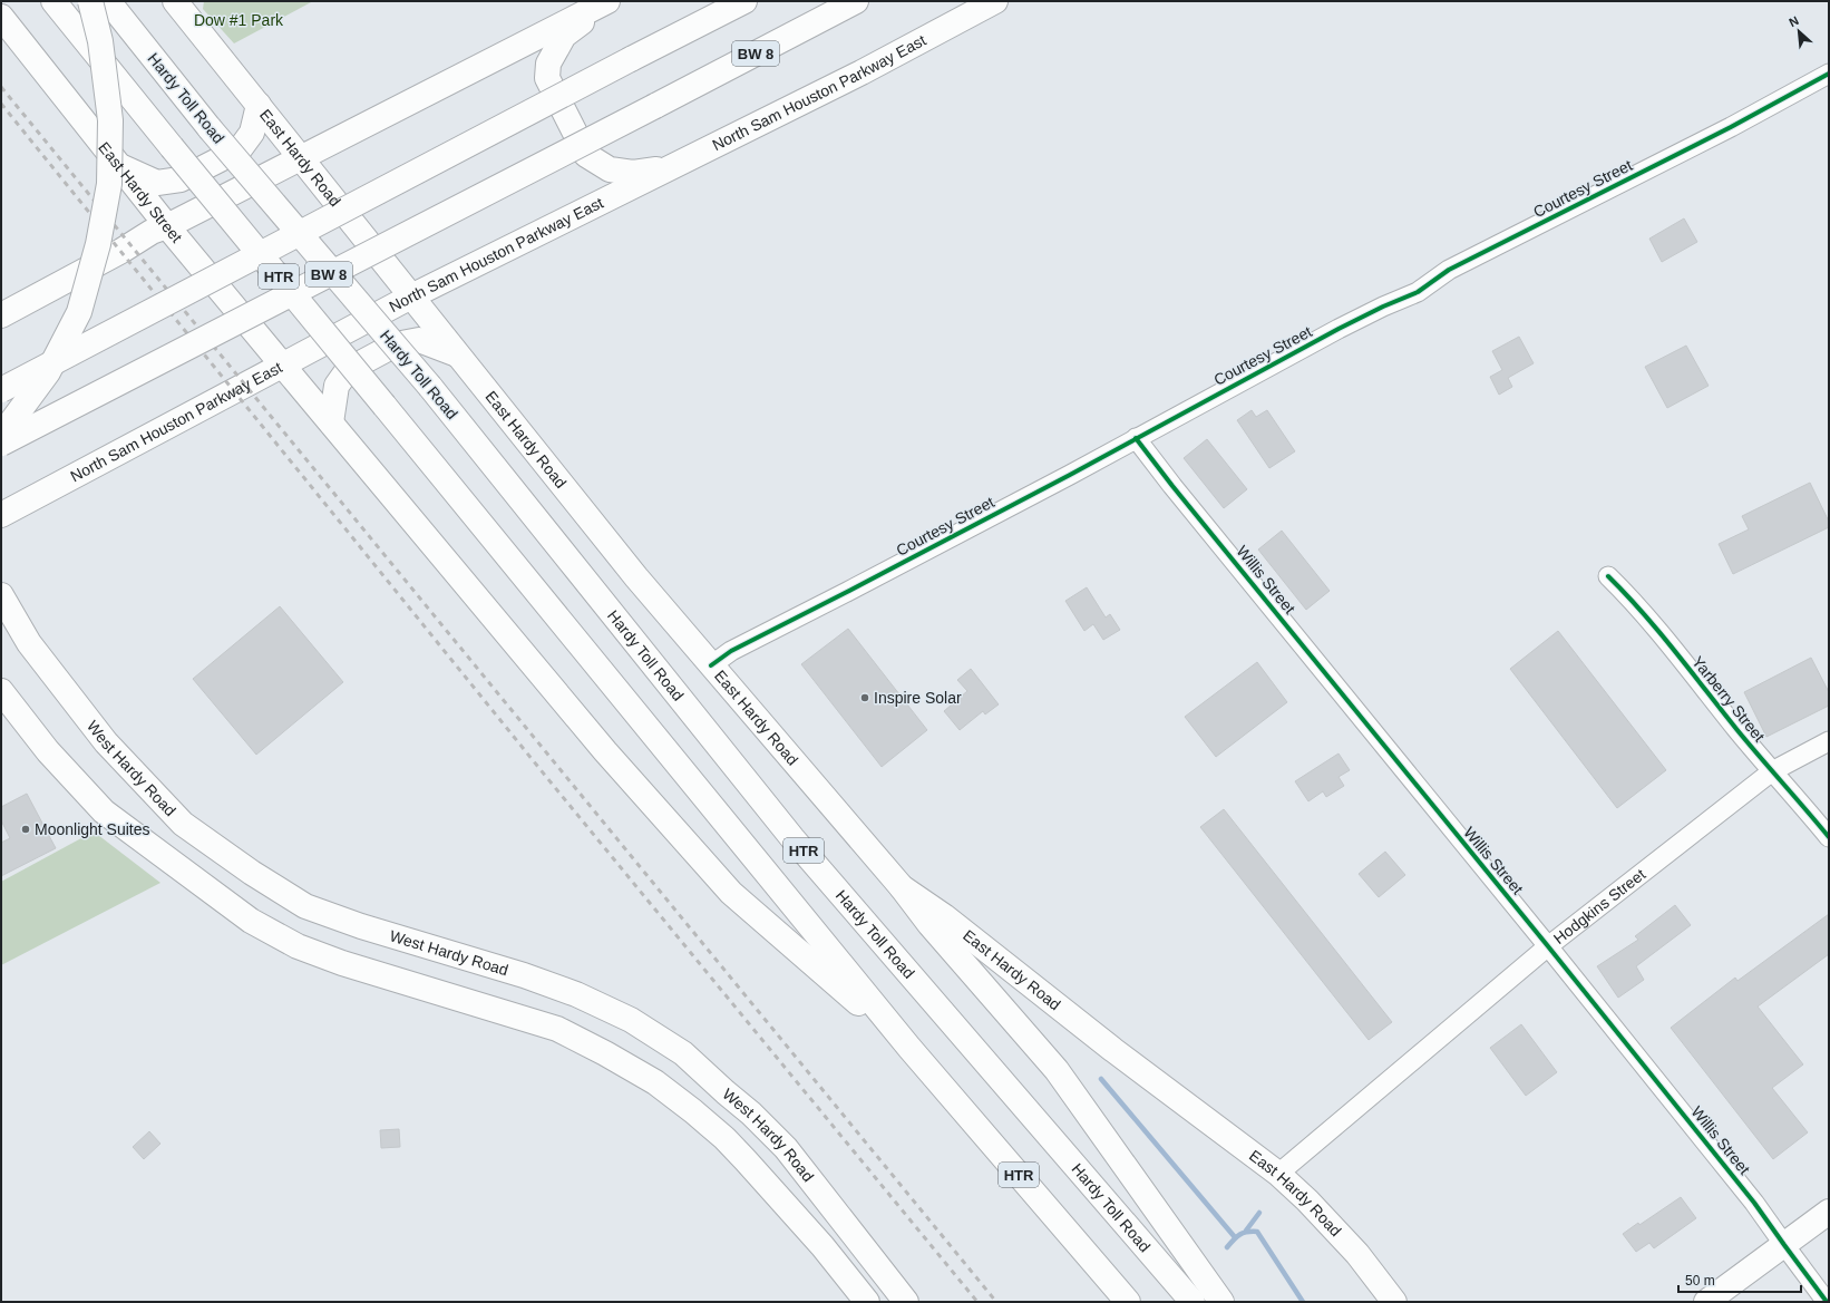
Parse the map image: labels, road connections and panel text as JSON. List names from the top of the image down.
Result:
{
  "streets": {
    "main road": [
      "BW 8",
      "North Sam Houston Parkway East",
      "Hardy Toll Road",
      "East Hardy Road",
      "East Hardy Street",
      "HTR",
      "West Hardy Road"
    ],
    "street": [
      "Courtesy Street",
      "Willis Street",
      "Yarberry Street",
      "Hodgkins Street"
    ]
  },
  "crossings": [
    ["North Sam Houston Parkway East", "East Hardy Road"],
    ["North Sam Houston Parkway East", "East Hardy Street"],
    ["East Hardy Road", "Courtesy Street"],
    ["East Hardy Road", "Hodgkins Street"],
    ["Courtesy Street", "Willis Street"],
    ["East Hardy Street", "HTR"],
    ["Willis Street", "Hodgkins Street"],
    ["Yarberry Street", "Hodgkins Street"]
  ],
  "parks": ["Dow #1 Park"],
  "places": ["Inspire Solar", "Moonlight Suites"],
  "scale_bar": "50 m",
  "north": "top left"
}
